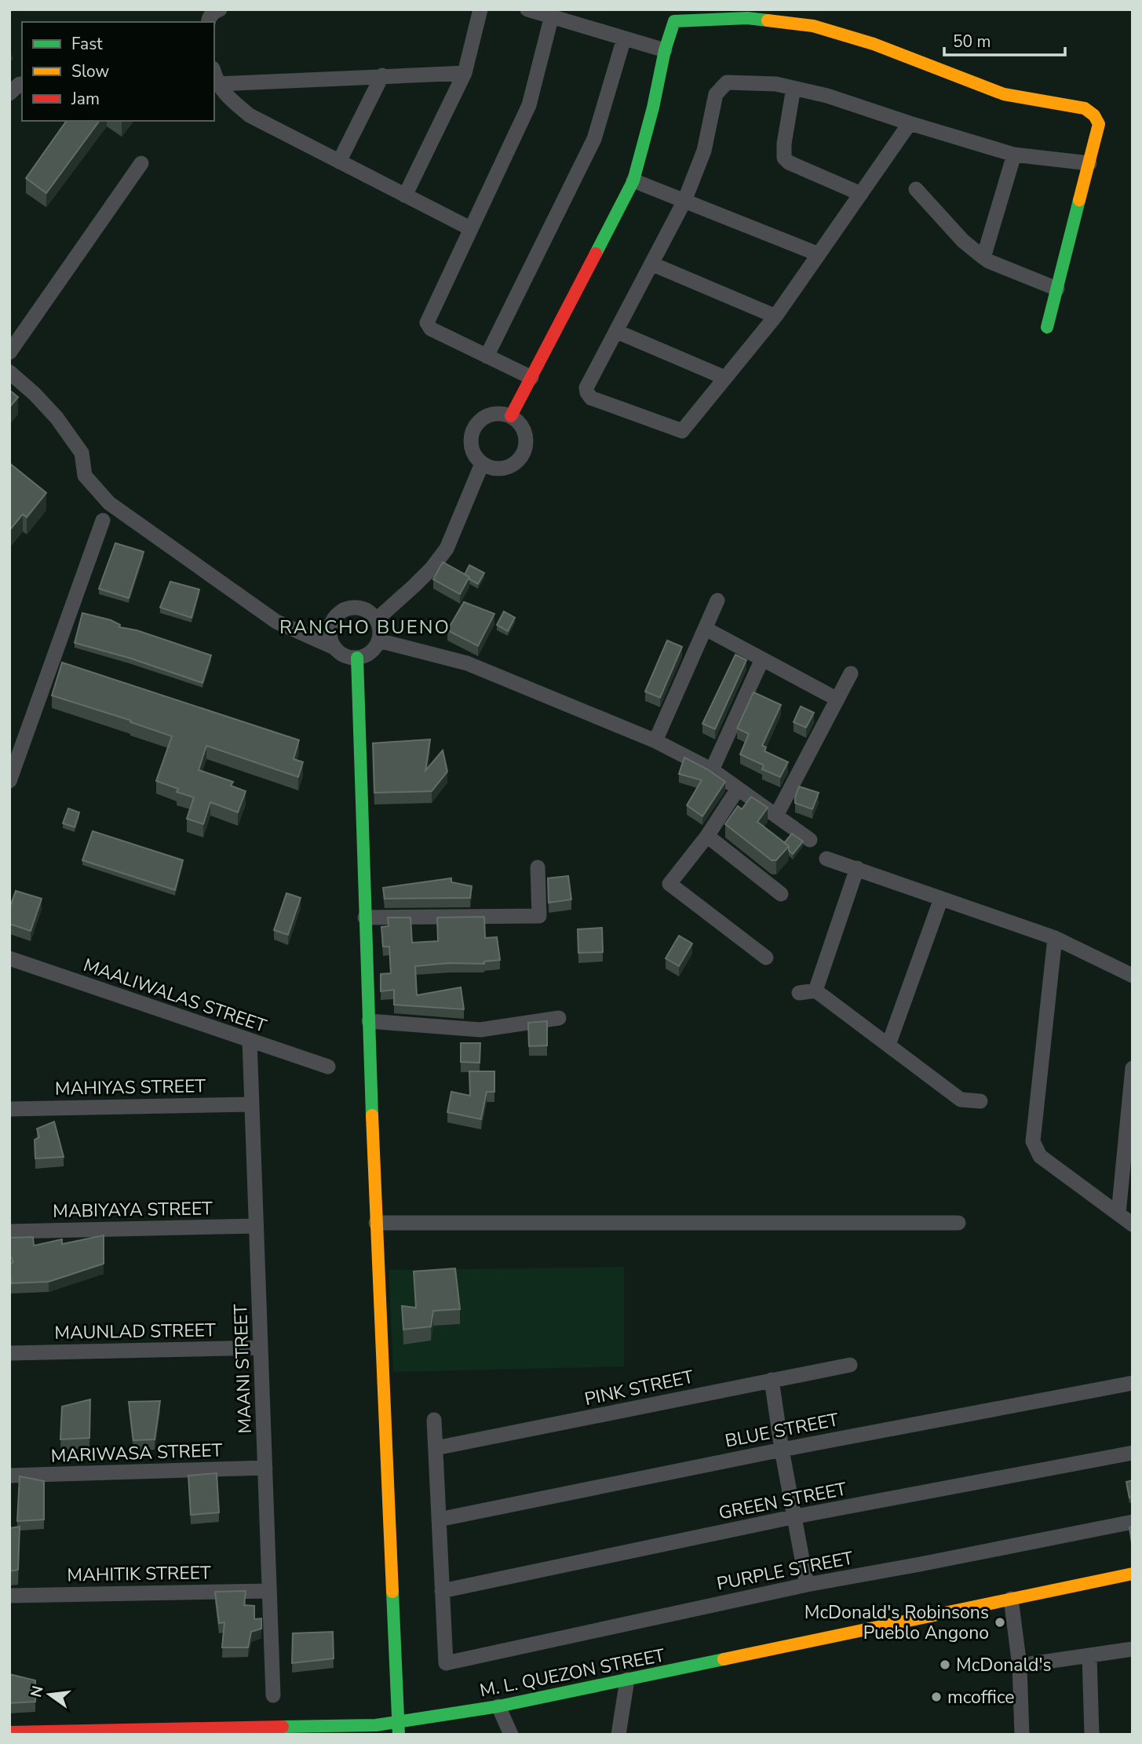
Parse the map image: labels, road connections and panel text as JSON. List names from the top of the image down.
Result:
{
  "streets": {
    "street": [
      "MAALIWALAS STREET",
      "MAHIYAS STREET",
      "MABIYAYA STREET",
      "MAUNLAD STREET",
      "MAANI STREET",
      "PINK STREET",
      "BLUE STREET",
      "MARIWASA STREET",
      "GREEN STREET",
      "PURPLE STREET",
      "MAHITIK STREET",
      "M. L. QUEZON STREET"
    ]
  },
  "crossings": [
    ["MAALIWALAS STREET", "MAANI STREET"],
    ["MAHIYAS STREET", "MAANI STREET"],
    ["MABIYAYA STREET", "MAANI STREET"],
    ["MAUNLAD STREET", "MAANI STREET"],
    ["MAANI STREET", "MARIWASA STREET"],
    ["MAANI STREET", "MAHITIK STREET"],
    ["GREEN STREET", "PURPLE STREET"]
  ],
  "districts": ["RANCHO BUENO"],
  "places": ["McDonald's Robinsons Pueblo Angono", "McDonald's", "mcoffice"],
  "legend": ["Fast", "Slow", "Jam"],
  "scale_bar": "50 m",
  "north": "left"
}
